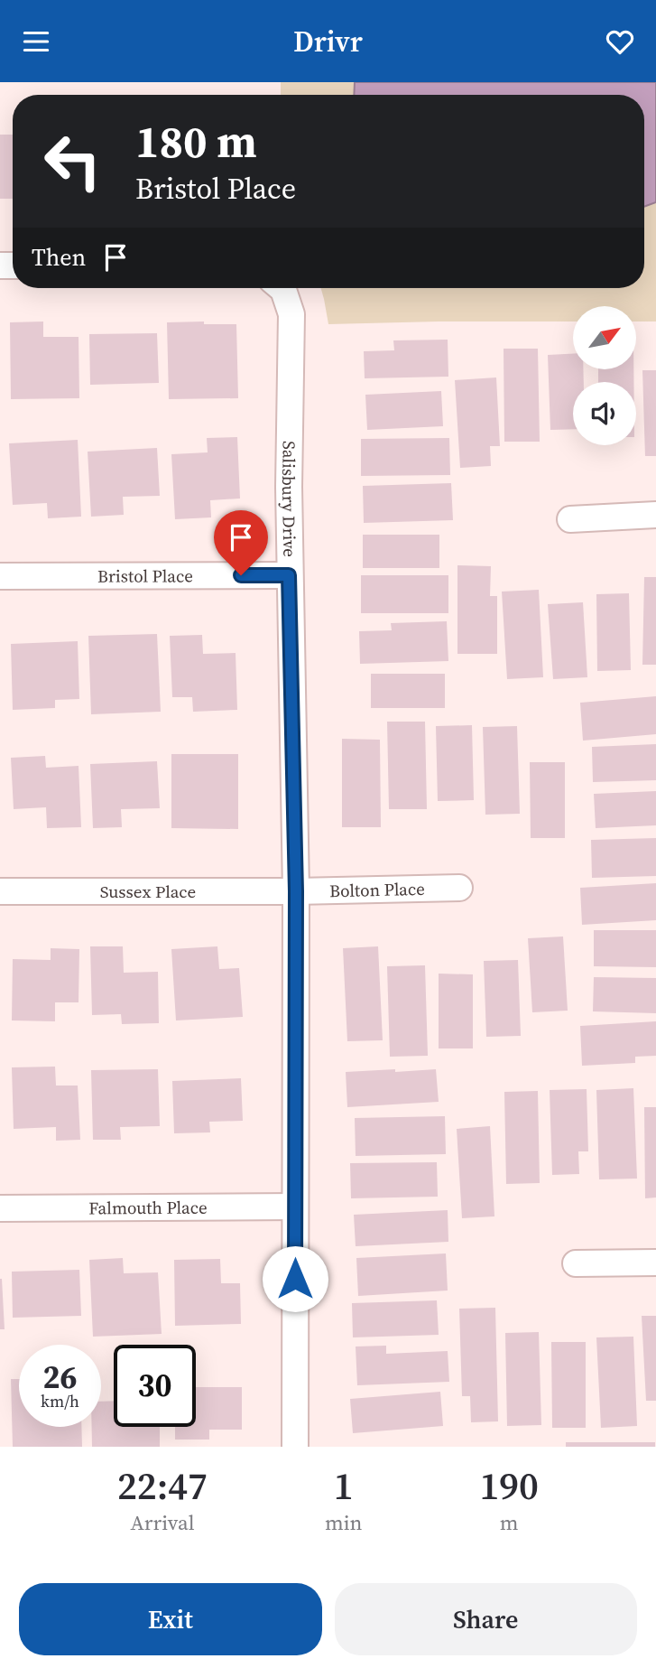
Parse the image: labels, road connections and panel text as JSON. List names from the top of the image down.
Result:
{
  "streets": {
    "street": [
      "Salisbury Drive",
      "Bristol Place",
      "Bolton Place",
      "Sussex Place",
      "Falmouth Place"
    ]
  },
  "crossings": [
    ["Salisbury Drive", "Bristol Place"],
    ["Salisbury Drive", "Bolton Place"],
    ["Salisbury Drive", "Sussex Place"],
    ["Salisbury Drive", "Falmouth Place"],
    ["Bolton Place", "Sussex Place"]
  ],
  "north": "top right",
  "page": {
    "header": "Drivr",
    "turn": ["180 m", "Bristol Place"],
    "then": "Then",
    "speed": "26 km/h",
    "limit": "30",
    "eta": [
      "22:47",
      "Arrival",
      "1",
      "min",
      "190",
      "m"
    ],
    "buttons": ["Exit", "Share"]
  }
}
